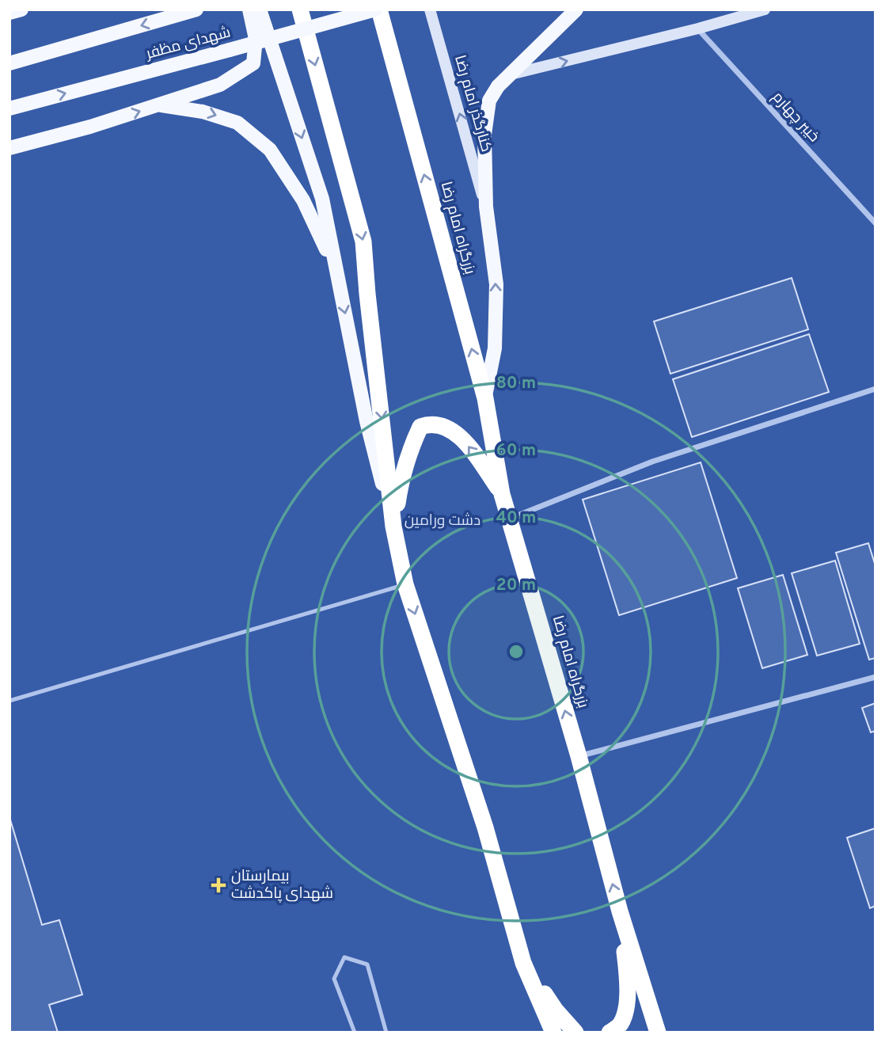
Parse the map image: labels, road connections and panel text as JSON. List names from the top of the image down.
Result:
{
  "streets": {
    "highway": ["بزرگراه امام رضا"],
    "main road": ["شهدای مظفر", "کنارگذر امام رضا"],
    "street": ["خیبر چهارم"]
  },
  "one_way": ["کنارگذر امام رضا"],
  "parks": ["دشت ورامین"],
  "places": {
    "health": ["بیمارستان شهدای پاکدشت"]
  },
  "rings": [
    "80 m",
    "60 m",
    "40 m",
    "20 m"
  ]
}
